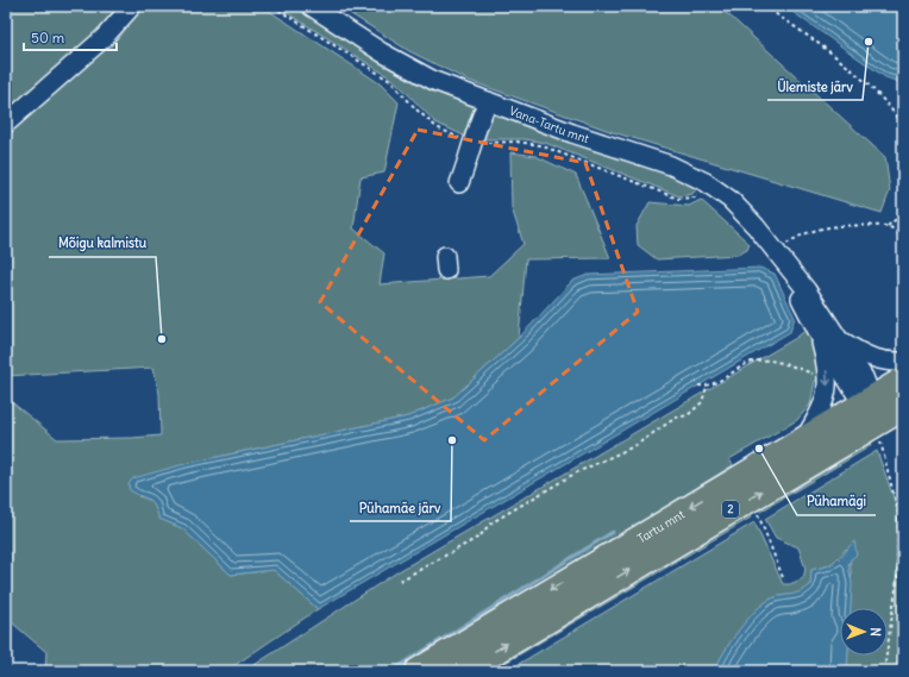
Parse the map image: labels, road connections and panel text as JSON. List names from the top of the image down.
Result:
{
  "streets": {
    "highway": ["2", "Tartu mnt"],
    "street": ["Vana-Tartu mnt"]
  },
  "crossings": [
    ["Vana-Tartu mnt", "Tartu mnt"]
  ],
  "places": [
    "Ülemiste järv",
    "Mõigu kalmistu",
    "Pühamäe järv",
    "Pühamägi"
  ],
  "scale_bar": "50 m",
  "north": "right"
}
